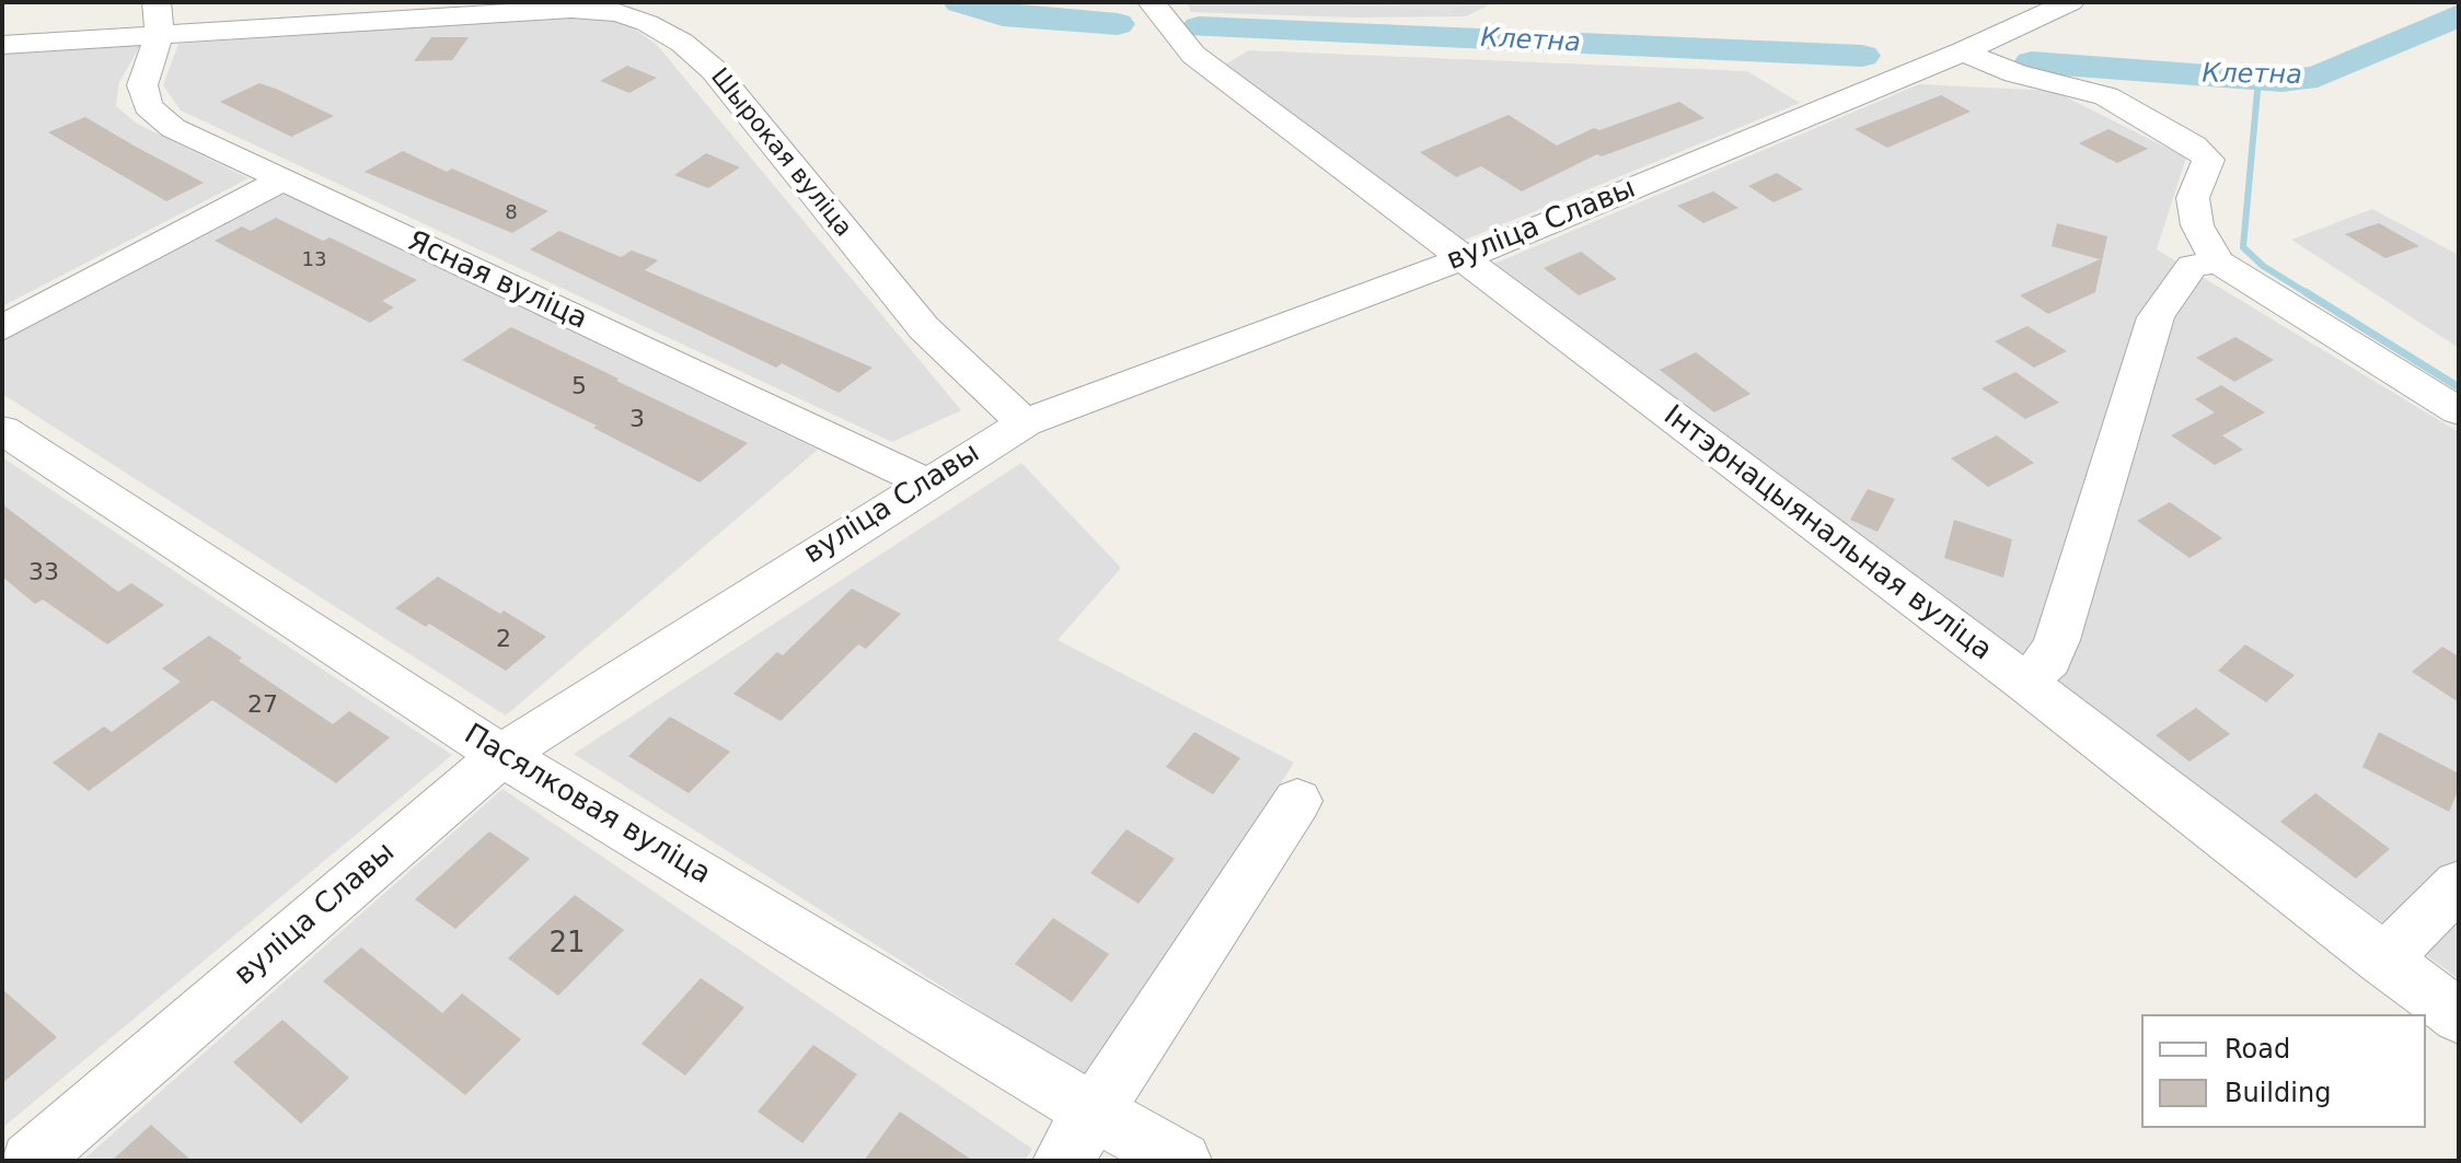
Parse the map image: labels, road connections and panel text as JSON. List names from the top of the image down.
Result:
{
  "streets": {
    "street": [
      "Шырокая вуліца",
      "вуліца Славы",
      "Ясная вуліца",
      "Інтэрнацыянальная вуліца",
      "Пасялковая вуліца"
    ]
  },
  "crossings": [
    ["Шырокая вуліца", "вуліца Славы"],
    ["Шырокая вуліца", "Ясная вуліца"],
    ["вуліца Славы", "Ясная вуліца"],
    ["вуліца Славы", "Інтэрнацыянальная вуліца"],
    ["вуліца Славы", "Пасялковая вуліца"]
  ],
  "water": ["Клетна"],
  "house_numbers": [
    "8",
    "13",
    "5",
    "3",
    "33",
    "2",
    "27",
    "21"
  ],
  "legend": ["Road", "Building"]
}
